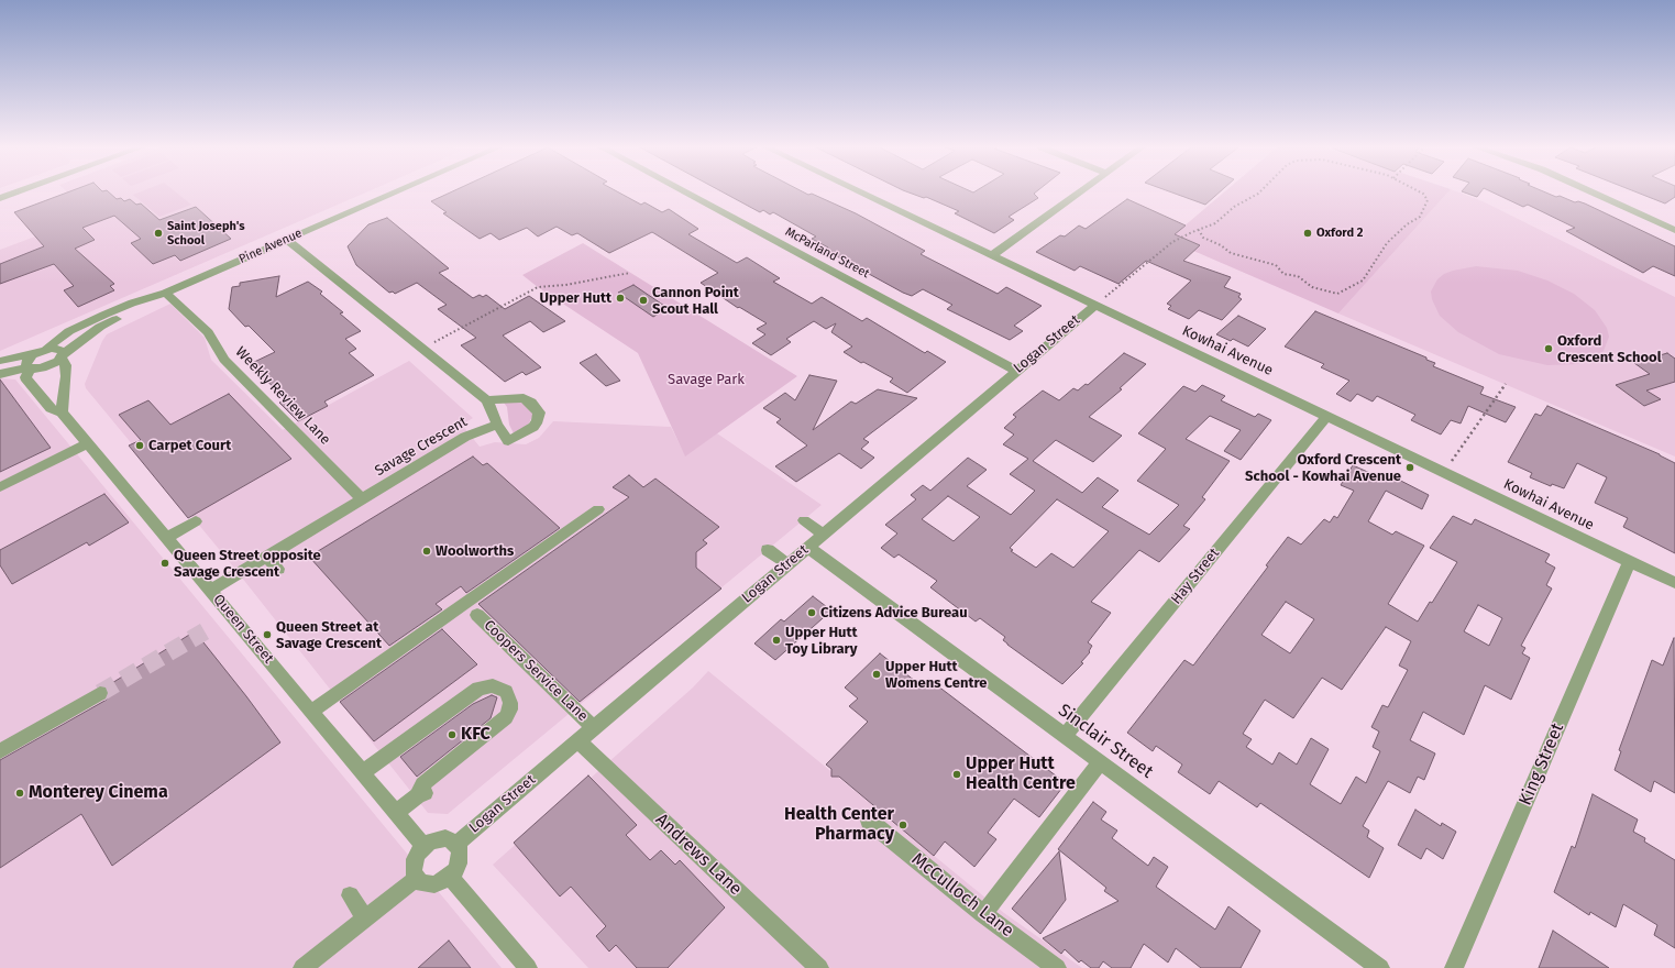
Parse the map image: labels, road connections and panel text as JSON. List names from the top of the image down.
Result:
{
  "streets": {
    "street": [
      "Pine Avenue",
      "McParland Street",
      "Logan Street",
      "Kowhai Avenue",
      "Weekly Review Lane",
      "Savage Crescent",
      "Hay Street",
      "Queen Street",
      "Coopers Service Lane",
      "Sinclair Street",
      "King Street",
      "Andrews Lane",
      "McCulloch Lane"
    ]
  },
  "crossings": [
    ["Pine Avenue", "Weekly Review Lane"],
    ["McParland Street", "Logan Street"],
    ["Logan Street", "Kowhai Avenue"],
    ["Logan Street", "Queen Street"],
    ["Logan Street", "Coopers Service Lane"],
    ["Logan Street", "Sinclair Street"],
    ["Logan Street", "Andrews Lane"],
    ["Kowhai Avenue", "Hay Street"],
    ["Kowhai Avenue", "King Street"],
    ["Weekly Review Lane", "Savage Crescent"],
    ["Savage Crescent", "Queen Street"],
    ["Hay Street", "Sinclair Street"]
  ],
  "parks": ["Savage Park"],
  "places": [
    "Saint Joseph's School",
    "Oxford 2",
    "Upper Hutt",
    "Cannon Point Scout Hall",
    "Oxford Crescent School",
    "Carpet Court",
    "Oxford Crescent School - Kowhai Avenue",
    "Woolworths",
    "Queen Street opposite Savage Crescent",
    "Citizens Advice Bureau",
    "Queen Street at Savage Crescent",
    "Upper Hutt Toy Library",
    "Upper Hutt Womens Centre",
    "KFC",
    "Upper Hutt Health Centre",
    "Monterey Cinema",
    "Health Center Pharmacy"
  ]
}
